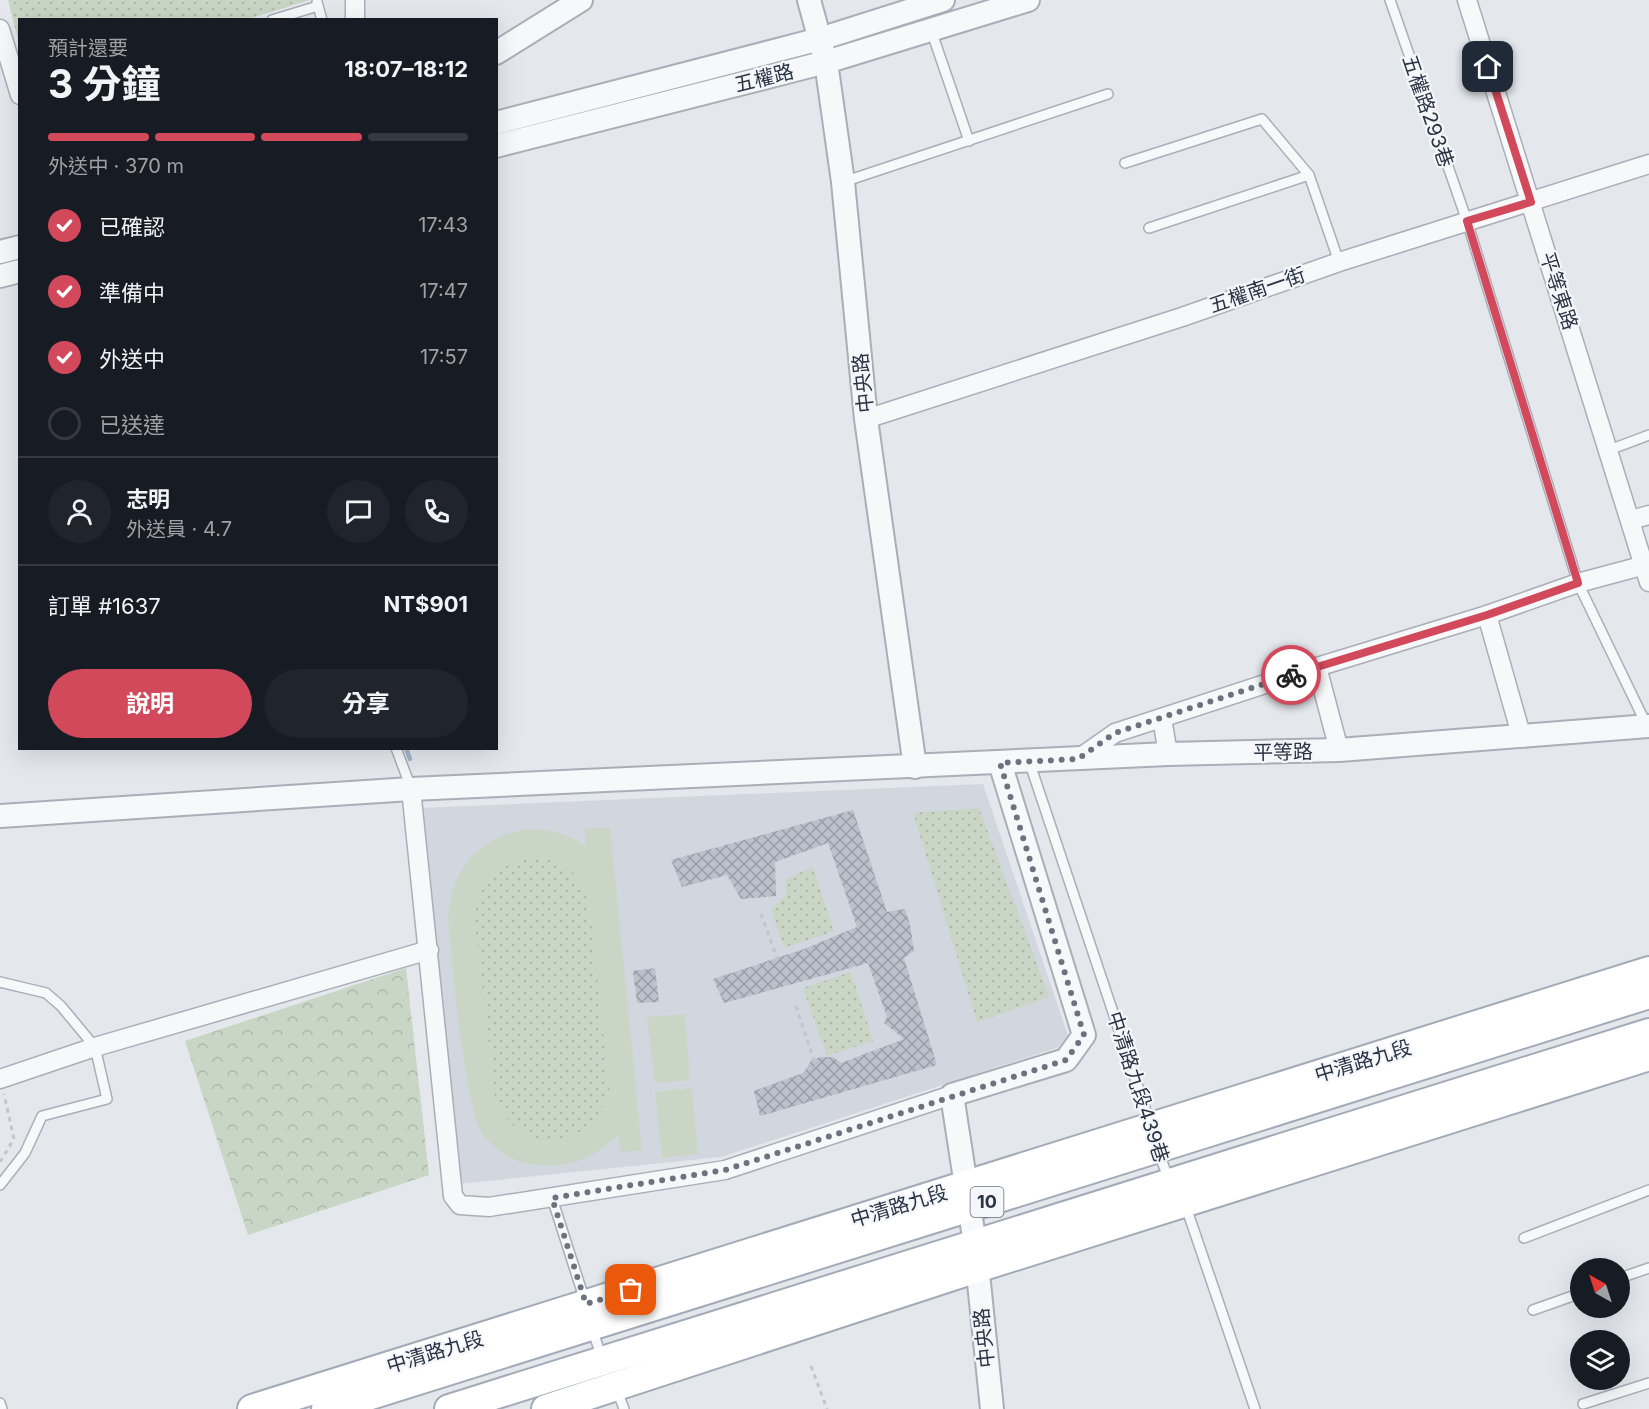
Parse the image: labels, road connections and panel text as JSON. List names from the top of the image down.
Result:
{
  "streets": {
    "main road": ["中清路九段"],
    "street": [
      "五權路",
      "五權南一街",
      "平等東路",
      "中央路",
      "平等路"
    ],
    "lane": ["五權路293巷", "中清路九段439巷"]
  },
  "crossings": [
    ["五權路", "中央路"],
    ["五權路293巷", "五權南一街"],
    ["五權路293巷", "平等路"],
    ["五權南一街", "平等東路"],
    ["五權南一街", "中央路"],
    ["中央路", "平等路"],
    ["中央路", "中清路九段"],
    ["平等路", "中清路九段439巷"],
    ["中清路九段", "中清路九段439巷"]
  ],
  "north": "top left",
  "page": {
    "heading": ["3 分鐘", "預計還要", "18:07–18:12"],
    "panel": [
      "志明",
      "外送員 · 4.7",
      "訂單 #1637",
      "NT$901"
    ],
    "bar": "外送中 · 370 m",
    "list": [
      ["已確認", "17:43"],
      ["準備中", "17:47"],
      ["外送中", "17:57"],
      "已送達"
    ],
    "buttons": ["說明", "分享"]
  }
}
